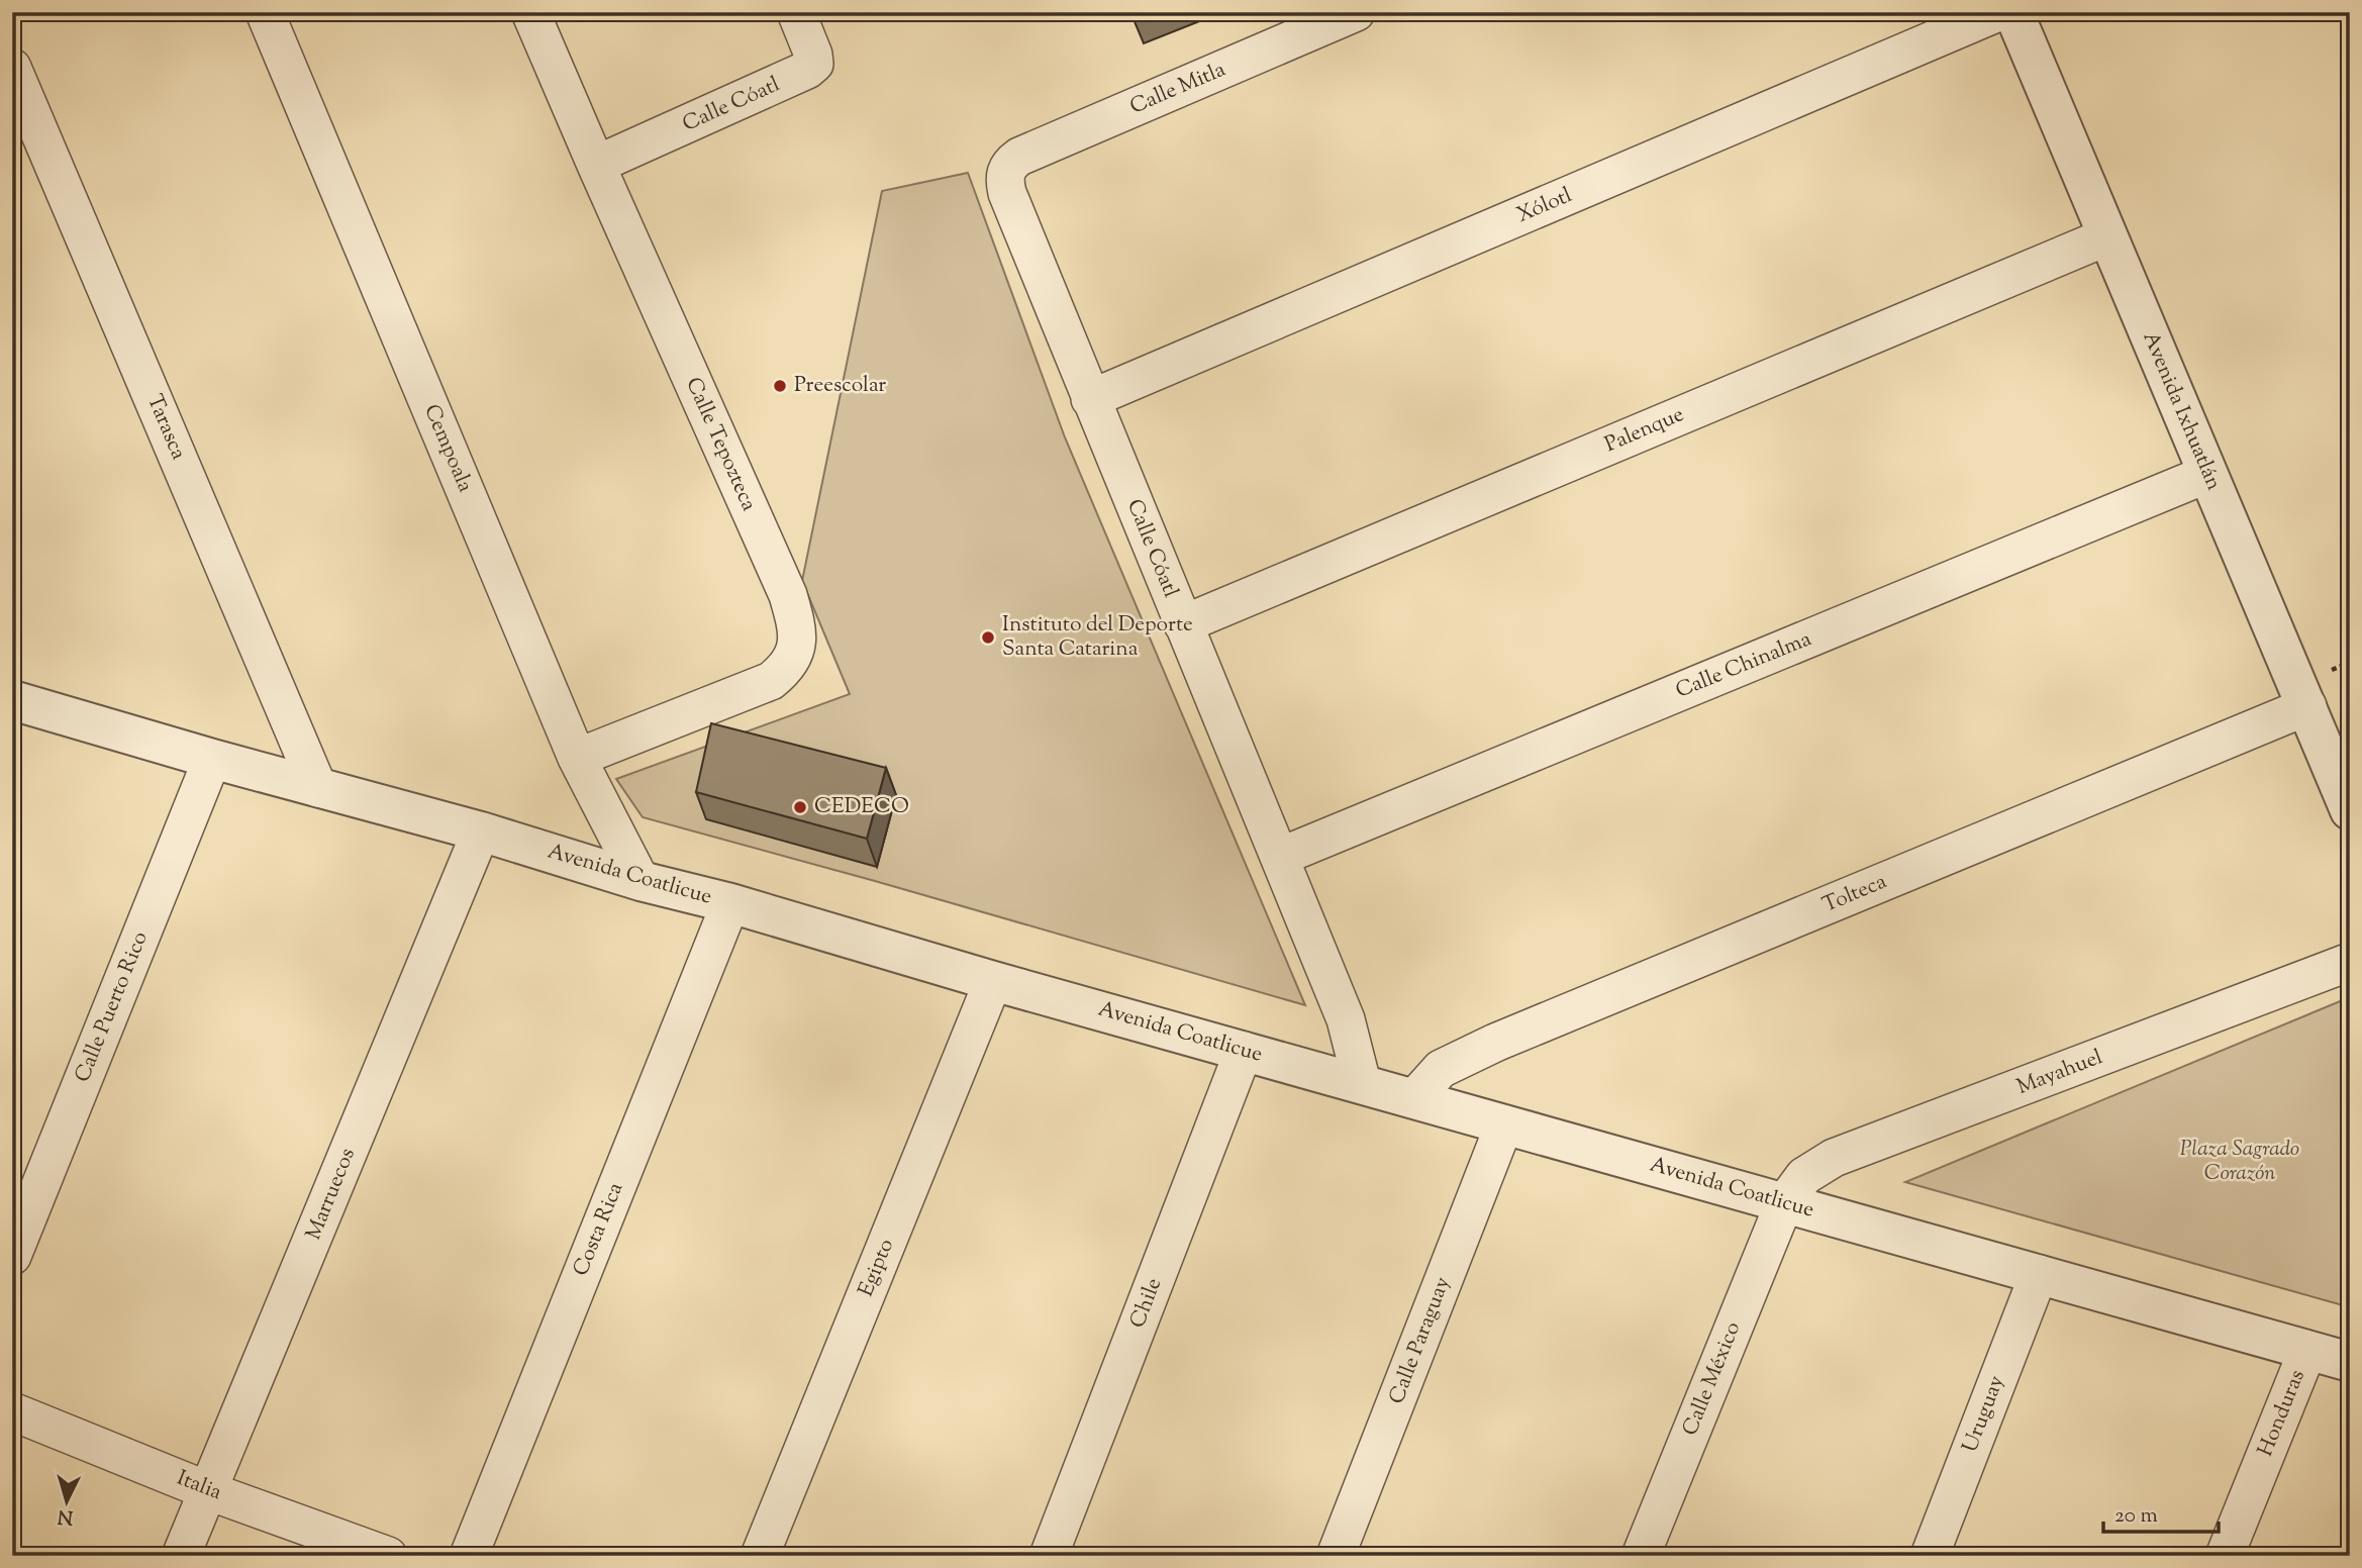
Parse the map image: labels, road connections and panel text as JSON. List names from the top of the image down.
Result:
{
  "streets": {
    "street": [
      "Calle Mitla",
      "Calle Cóatl",
      "Xólotl",
      "Avenida Ixhuatlán",
      "Tarasca",
      "Palenque",
      "Calle Tepozteca",
      "Cempoala",
      "Calle Chinalma",
      "Avenida Coatlicue",
      "Tolteca",
      "Calle Puerto Rico",
      "Mayahuel",
      "Marruecos",
      "Costa Rica",
      "Egipto",
      "Chile",
      "Calle Paraguay",
      "Calle México",
      "Honduras",
      "Uruguay",
      "Italia"
    ]
  },
  "crossings": [
    ["Calle Mitla", "Calle Cóatl"],
    ["Calle Cóatl", "Xólotl"],
    ["Calle Cóatl", "Palenque"],
    ["Calle Cóatl", "Calle Tepozteca"],
    ["Calle Cóatl", "Calle Chinalma"],
    ["Calle Cóatl", "Avenida Coatlicue"],
    ["Avenida Ixhuatlán", "Palenque"],
    ["Avenida Ixhuatlán", "Calle Chinalma"],
    ["Avenida Ixhuatlán", "Tolteca"],
    ["Tarasca", "Avenida Coatlicue"],
    ["Calle Tepozteca", "Cempoala"],
    ["Cempoala", "Avenida Coatlicue"],
    ["Avenida Coatlicue", "Tolteca"],
    ["Avenida Coatlicue", "Calle Puerto Rico"],
    ["Avenida Coatlicue", "Mayahuel"],
    ["Avenida Coatlicue", "Marruecos"],
    ["Avenida Coatlicue", "Costa Rica"],
    ["Avenida Coatlicue", "Egipto"],
    ["Avenida Coatlicue", "Chile"],
    ["Avenida Coatlicue", "Calle Paraguay"],
    ["Avenida Coatlicue", "Calle México"],
    ["Avenida Coatlicue", "Honduras"],
    ["Avenida Coatlicue", "Uruguay"],
    ["Mayahuel", "Calle México"],
    ["Marruecos", "Italia"]
  ],
  "parks": ["Plaza Sagrado Corazón"],
  "places": ["Preescolar", "Instituto del Deporte Santa Catarina", "CEDECO"],
  "scale_bar": "20 m",
  "north": "bottom"
}
